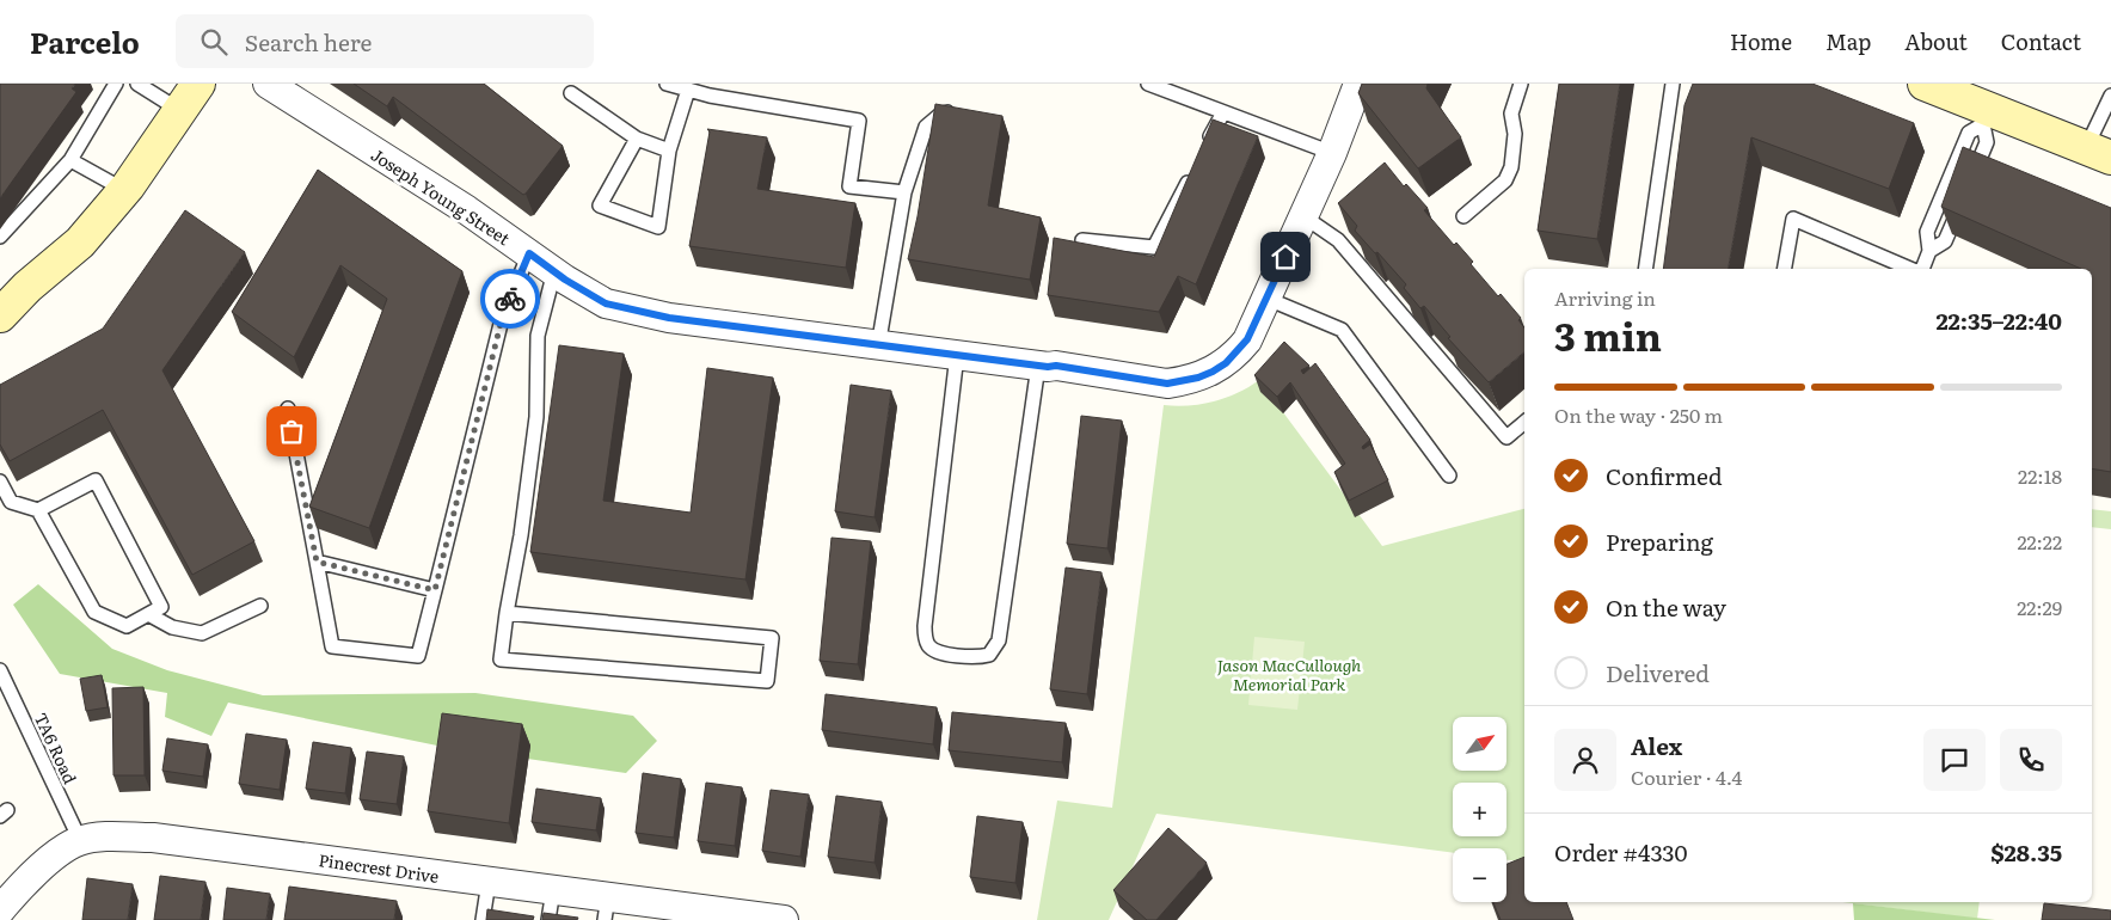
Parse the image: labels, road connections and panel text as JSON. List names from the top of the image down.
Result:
{
  "streets": {
    "street": ["Joseph Young Street", "Pinecrest Drive"],
    "lane": ["TA6 Road"]
  },
  "crossings": [
    ["TA6 Road", "Pinecrest Drive"]
  ],
  "parks": ["Jason MacCullough Memorial Park"],
  "north": "top right",
  "page": {
    "header": "Parcelo",
    "search": "Search here",
    "nav": [
      "Home",
      "Map",
      "About",
      "Contact"
    ],
    "heading": ["3 min", "Arriving in", "22:35–22:40"],
    "panel": [
      "Alex",
      "Courier · 4.4",
      "Order #4330",
      "$28.35"
    ],
    "bar": "On the way · 250 m",
    "list": [
      ["Confirmed", "22:18"],
      ["Preparing", "22:22"],
      ["On the way", "22:29"],
      "Delivered"
    ],
    "map_buttons": ["+", "−"]
  }
}
